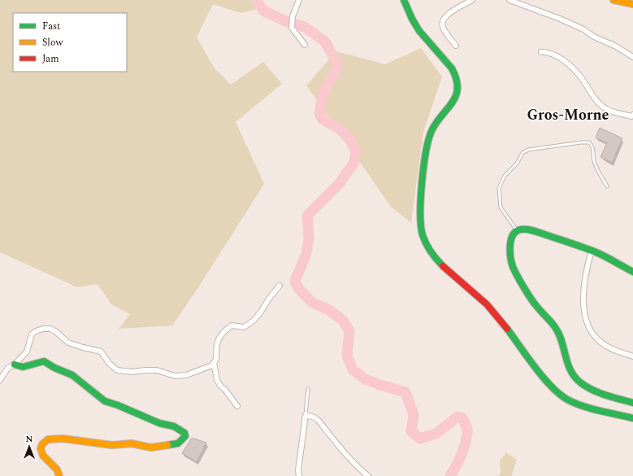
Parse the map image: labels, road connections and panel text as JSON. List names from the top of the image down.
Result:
{
  "districts": ["Gros-Morne"],
  "legend": ["Fast", "Slow", "Jam"],
  "north": "top"
}
